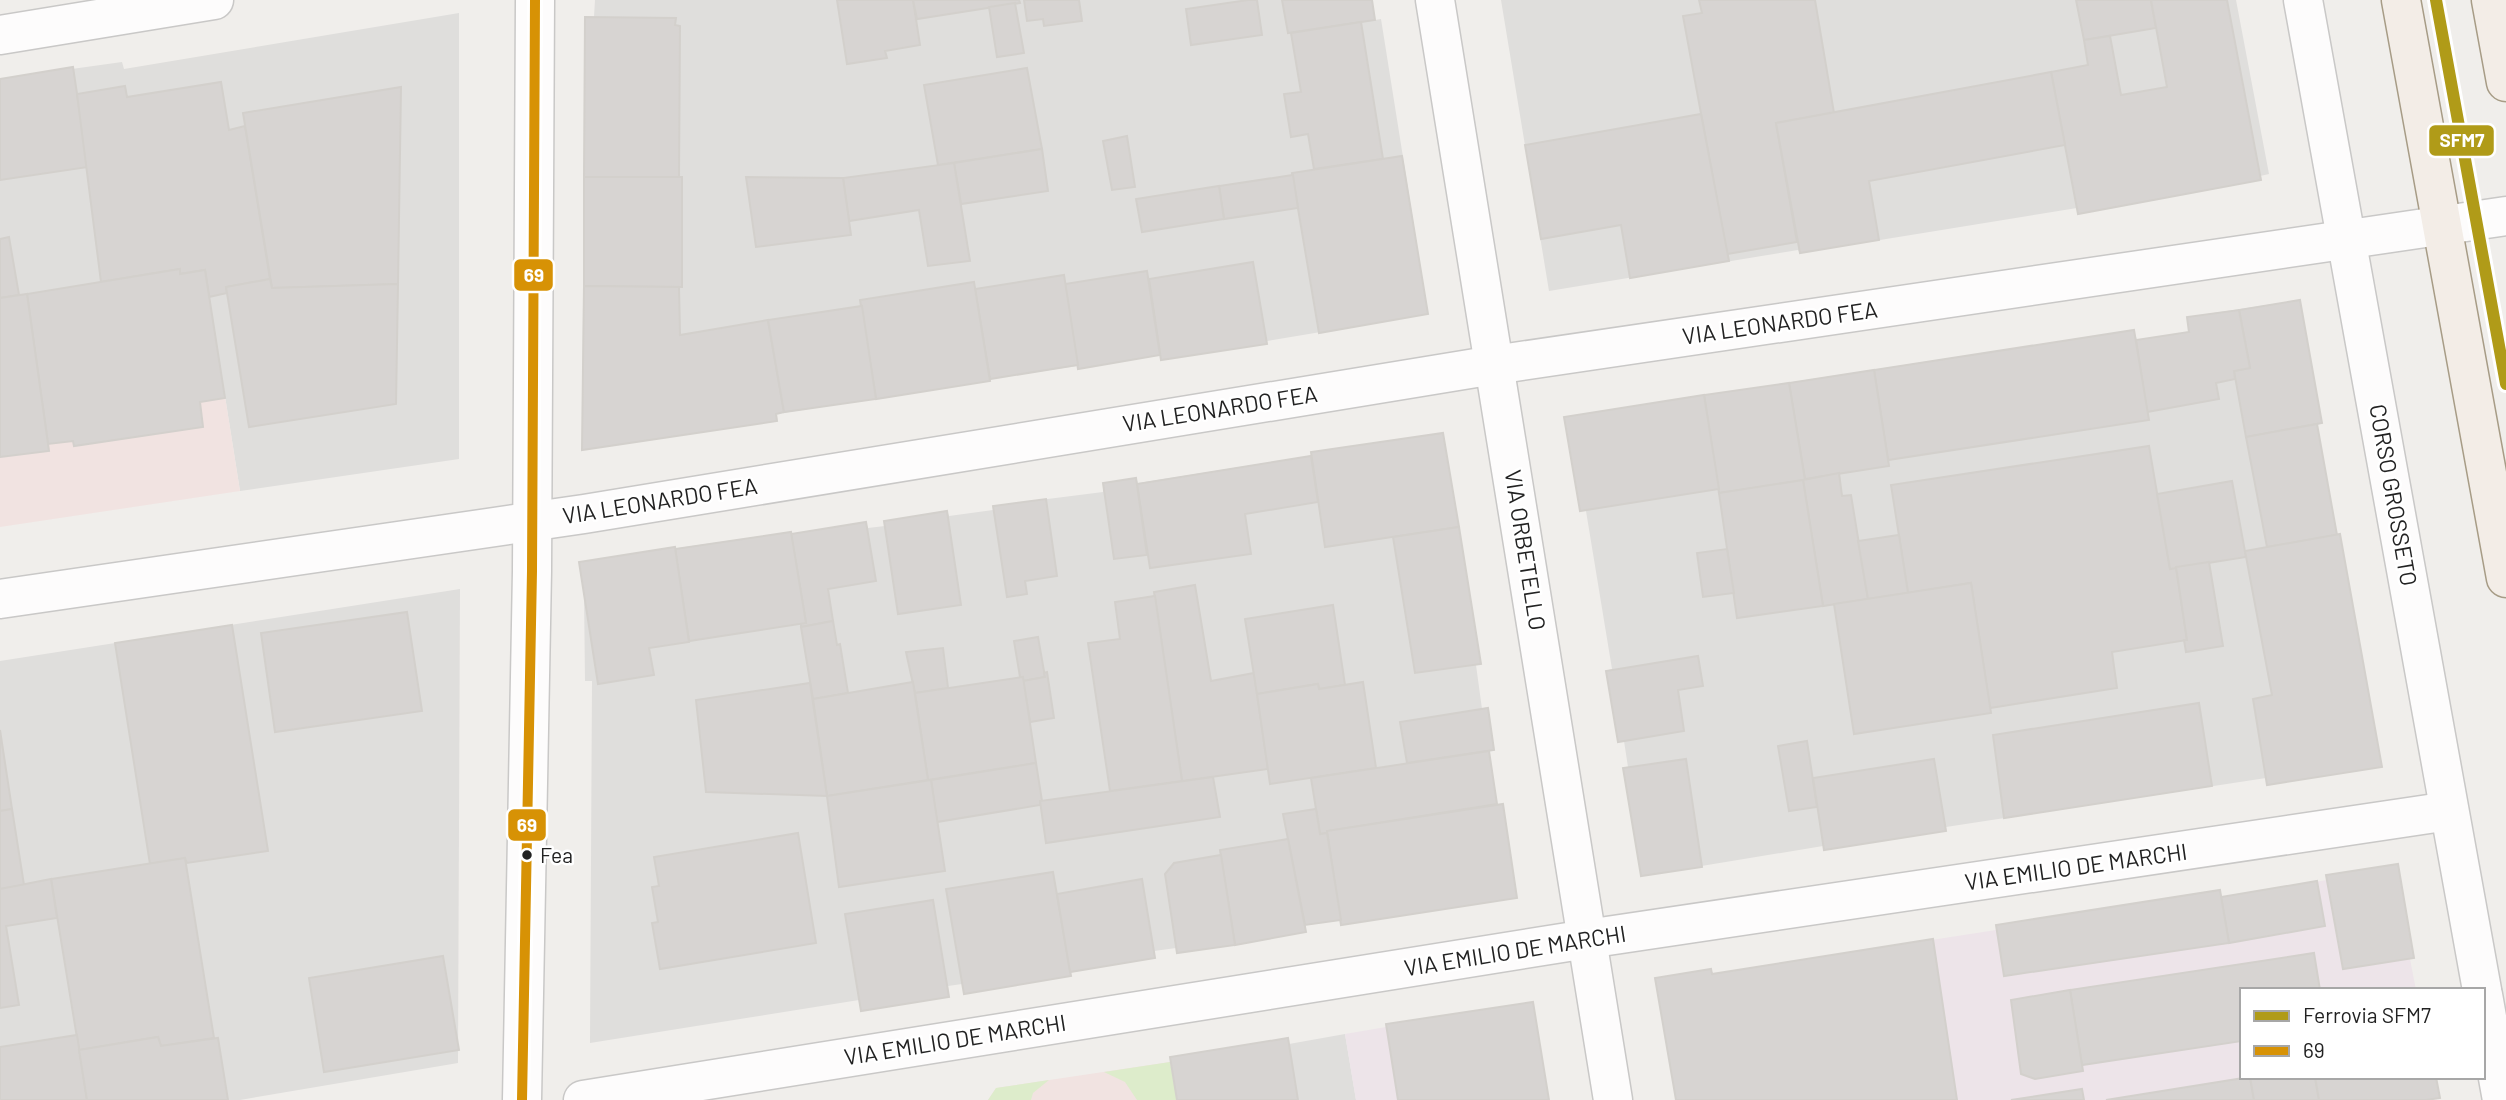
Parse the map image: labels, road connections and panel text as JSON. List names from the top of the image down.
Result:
{
  "streets": {
    "street": [
      "VIA LEONARDO FEA",
      "CORSO GROSSETO",
      "VIA ORBETELLO",
      "VIA EMILIO DE MARCHI"
    ]
  },
  "crossings": [
    ["VIA LEONARDO FEA", "CORSO GROSSETO"],
    ["VIA LEONARDO FEA", "VIA ORBETELLO"],
    ["CORSO GROSSETO", "VIA EMILIO DE MARCHI"],
    ["VIA ORBETELLO", "VIA EMILIO DE MARCHI"]
  ],
  "places": ["Fea"],
  "lines": ["rail line SFM7", "transit line 69"],
  "legend": ["Ferrovia SFM7", "69"]
}
